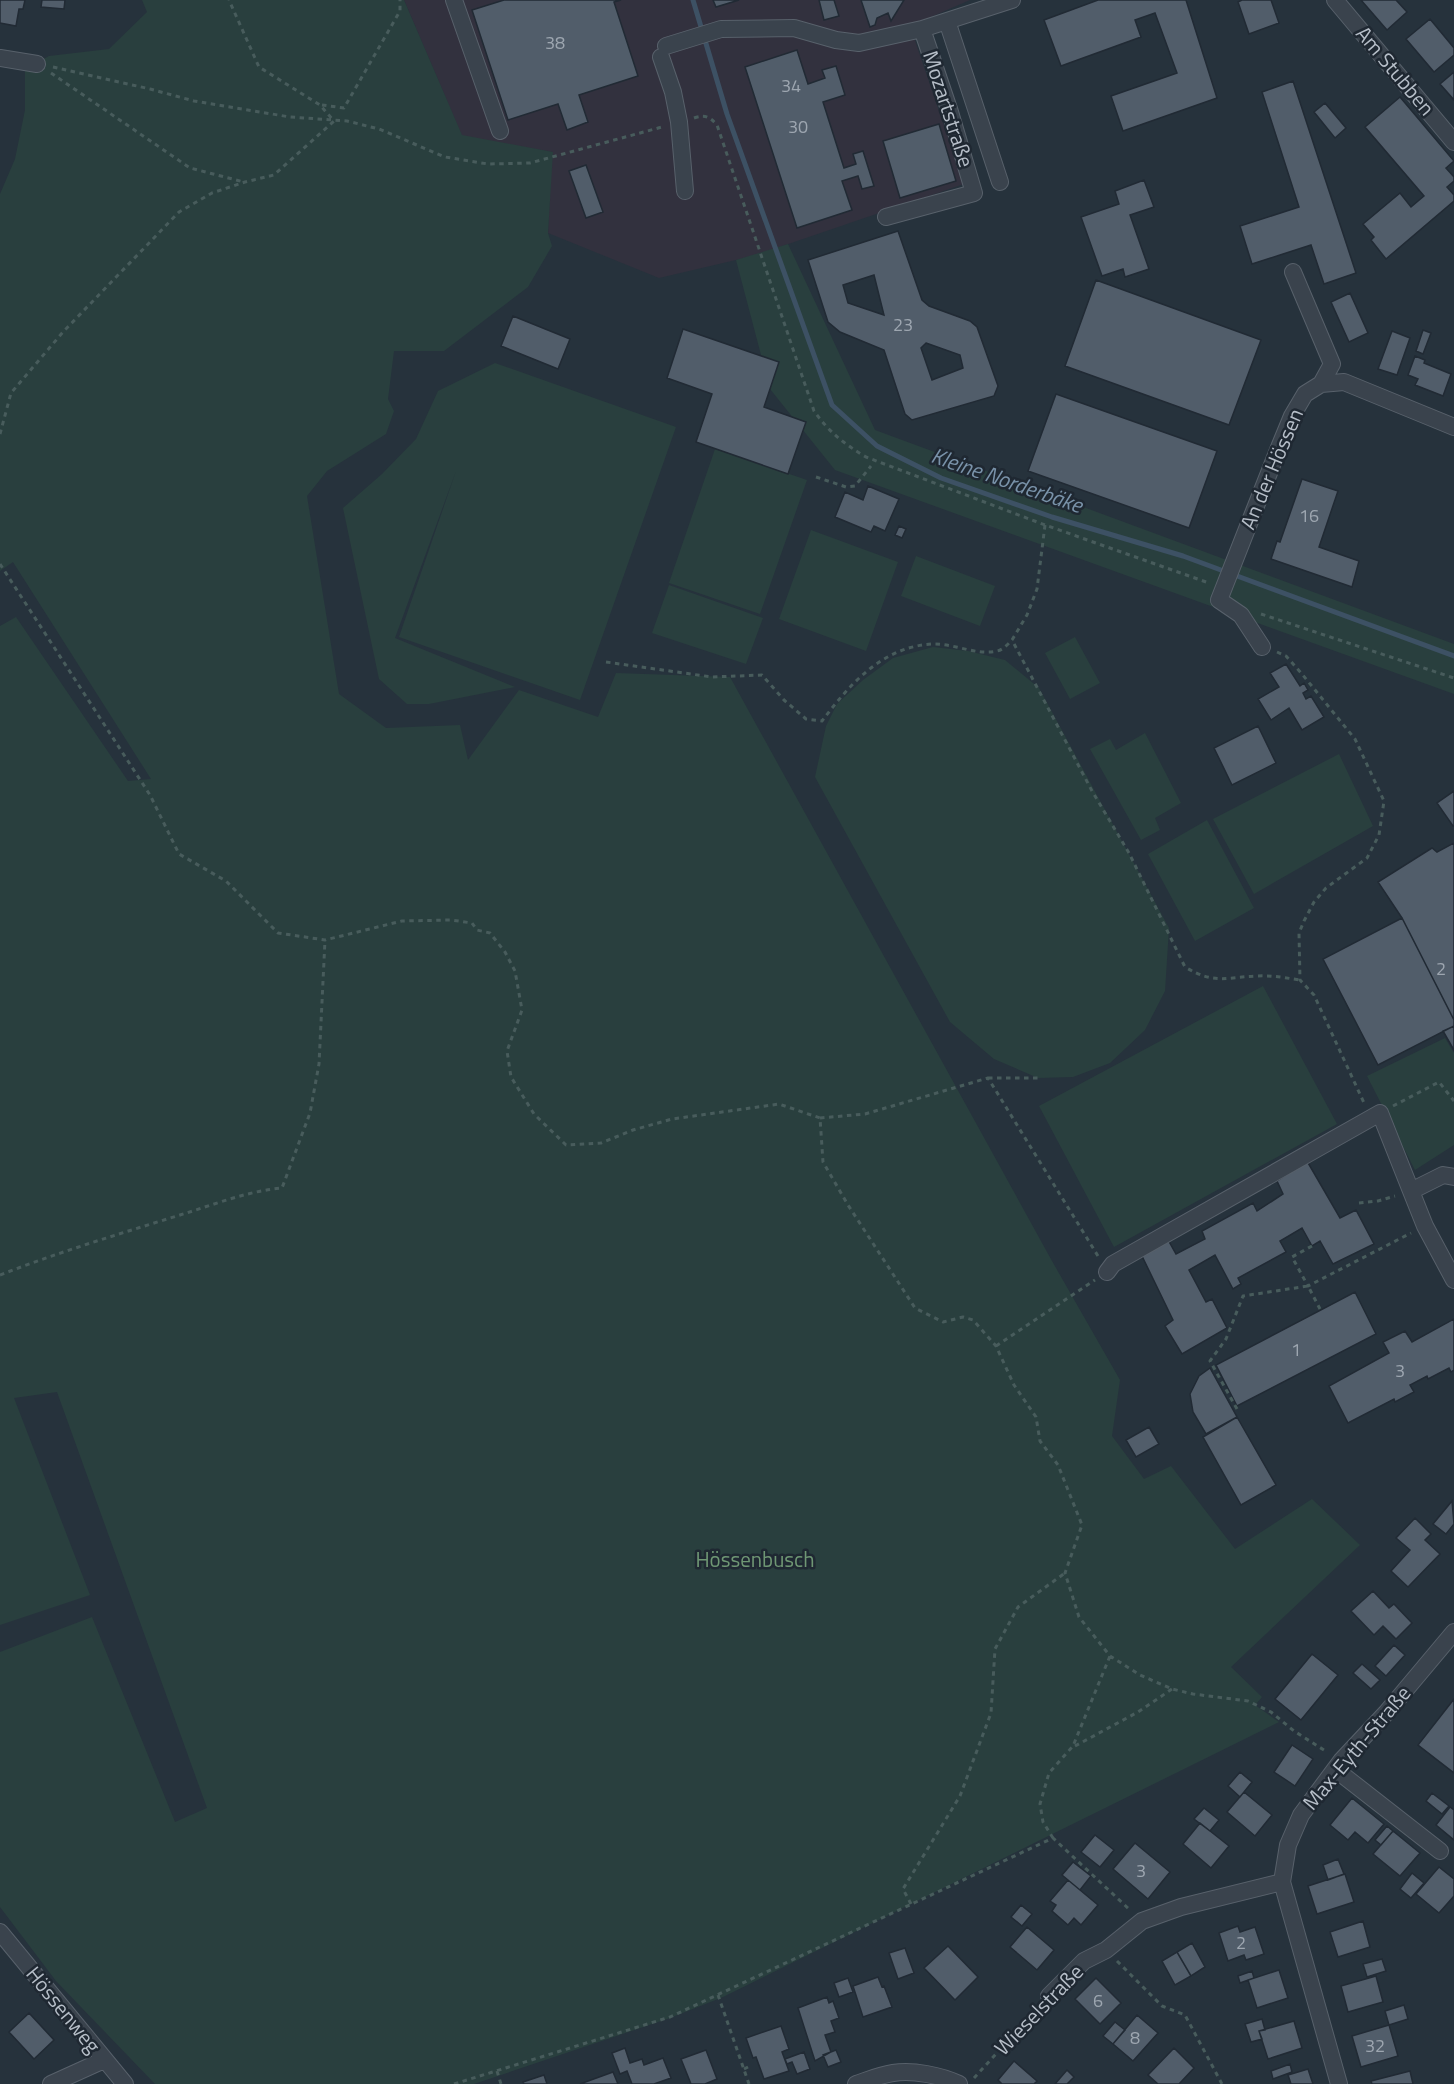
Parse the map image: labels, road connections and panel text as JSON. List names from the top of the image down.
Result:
{
  "streets": {
    "street": [
      "Am Stubben",
      "Mozartstraße",
      "An der Hössen",
      "Max-Eyth-Straße",
      "Hössenweg",
      "Wieselstraße"
    ]
  },
  "crossings": [
    ["Max-Eyth-Straße", "Wieselstraße"]
  ],
  "water": ["Kleine Norderbäke"],
  "parks": ["Hössenbusch"],
  "house_numbers": [
    "38",
    "34",
    "30",
    "23",
    "16",
    "2",
    "1",
    "3",
    "3",
    "2",
    "6",
    "8",
    "32"
  ]
}
